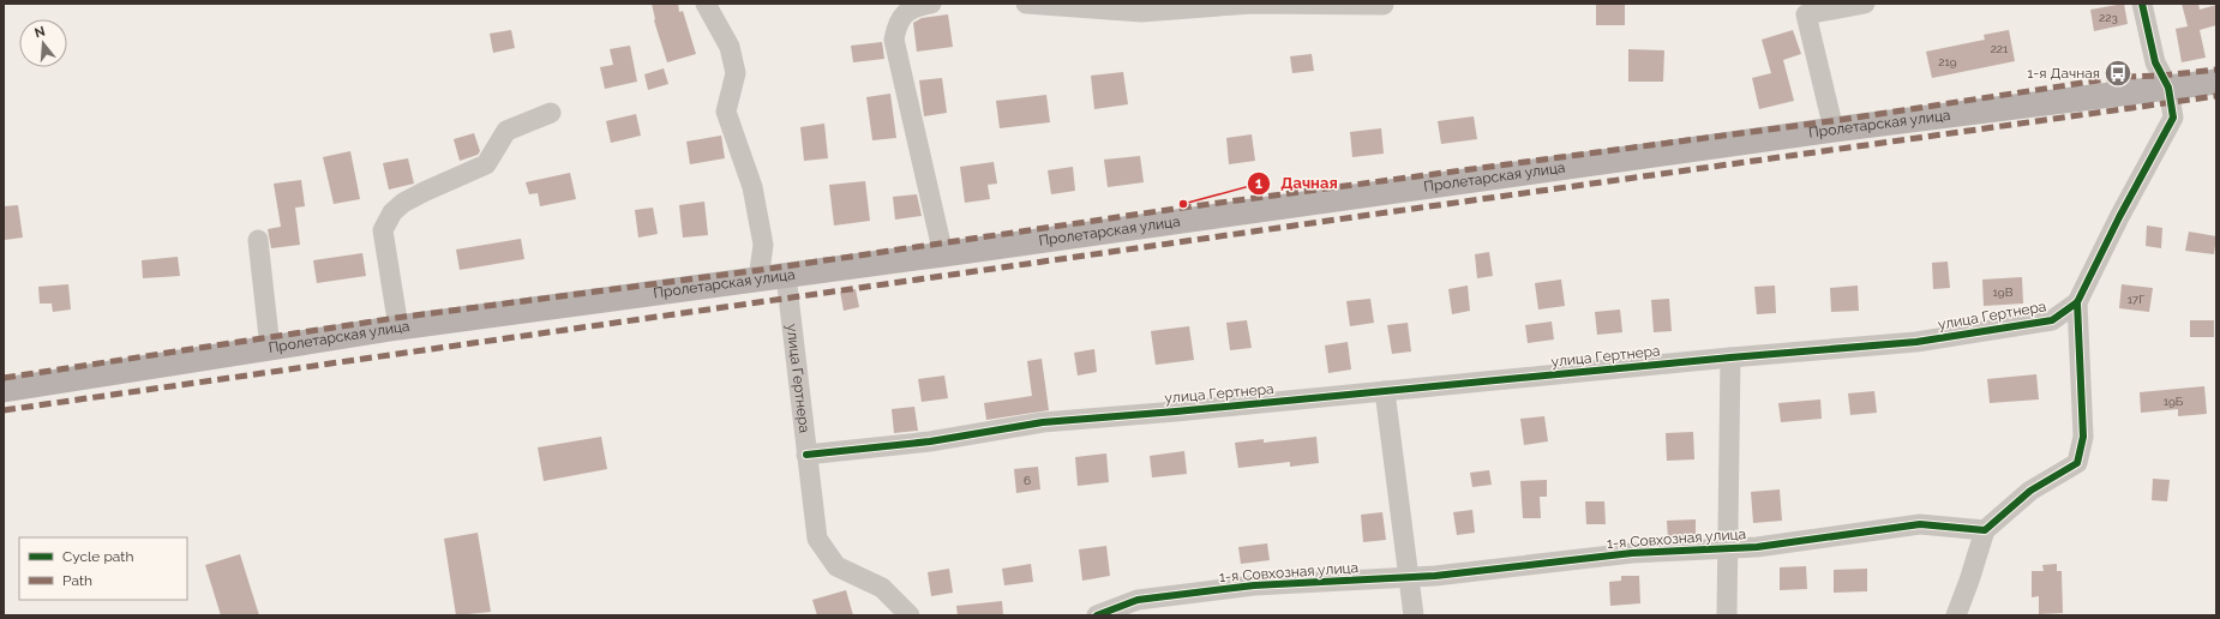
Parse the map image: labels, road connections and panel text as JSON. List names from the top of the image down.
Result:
{
  "streets": {
    "main road": ["Пролетарская улица"],
    "street": ["улица Гертнера", "1-я Совхозная улица"]
  },
  "crossings": [
    ["Пролетарская улица", "улица Гертнера"]
  ],
  "places": {
    "bus stop": ["1-я Дачная"],
    "other": ["Дачная"]
  },
  "house_numbers": [
    "223",
    "221",
    "219",
    "19В",
    "17Г",
    "19Б",
    "6"
  ],
  "legend": ["Cycle path", "Path"],
  "north": "top"
}
